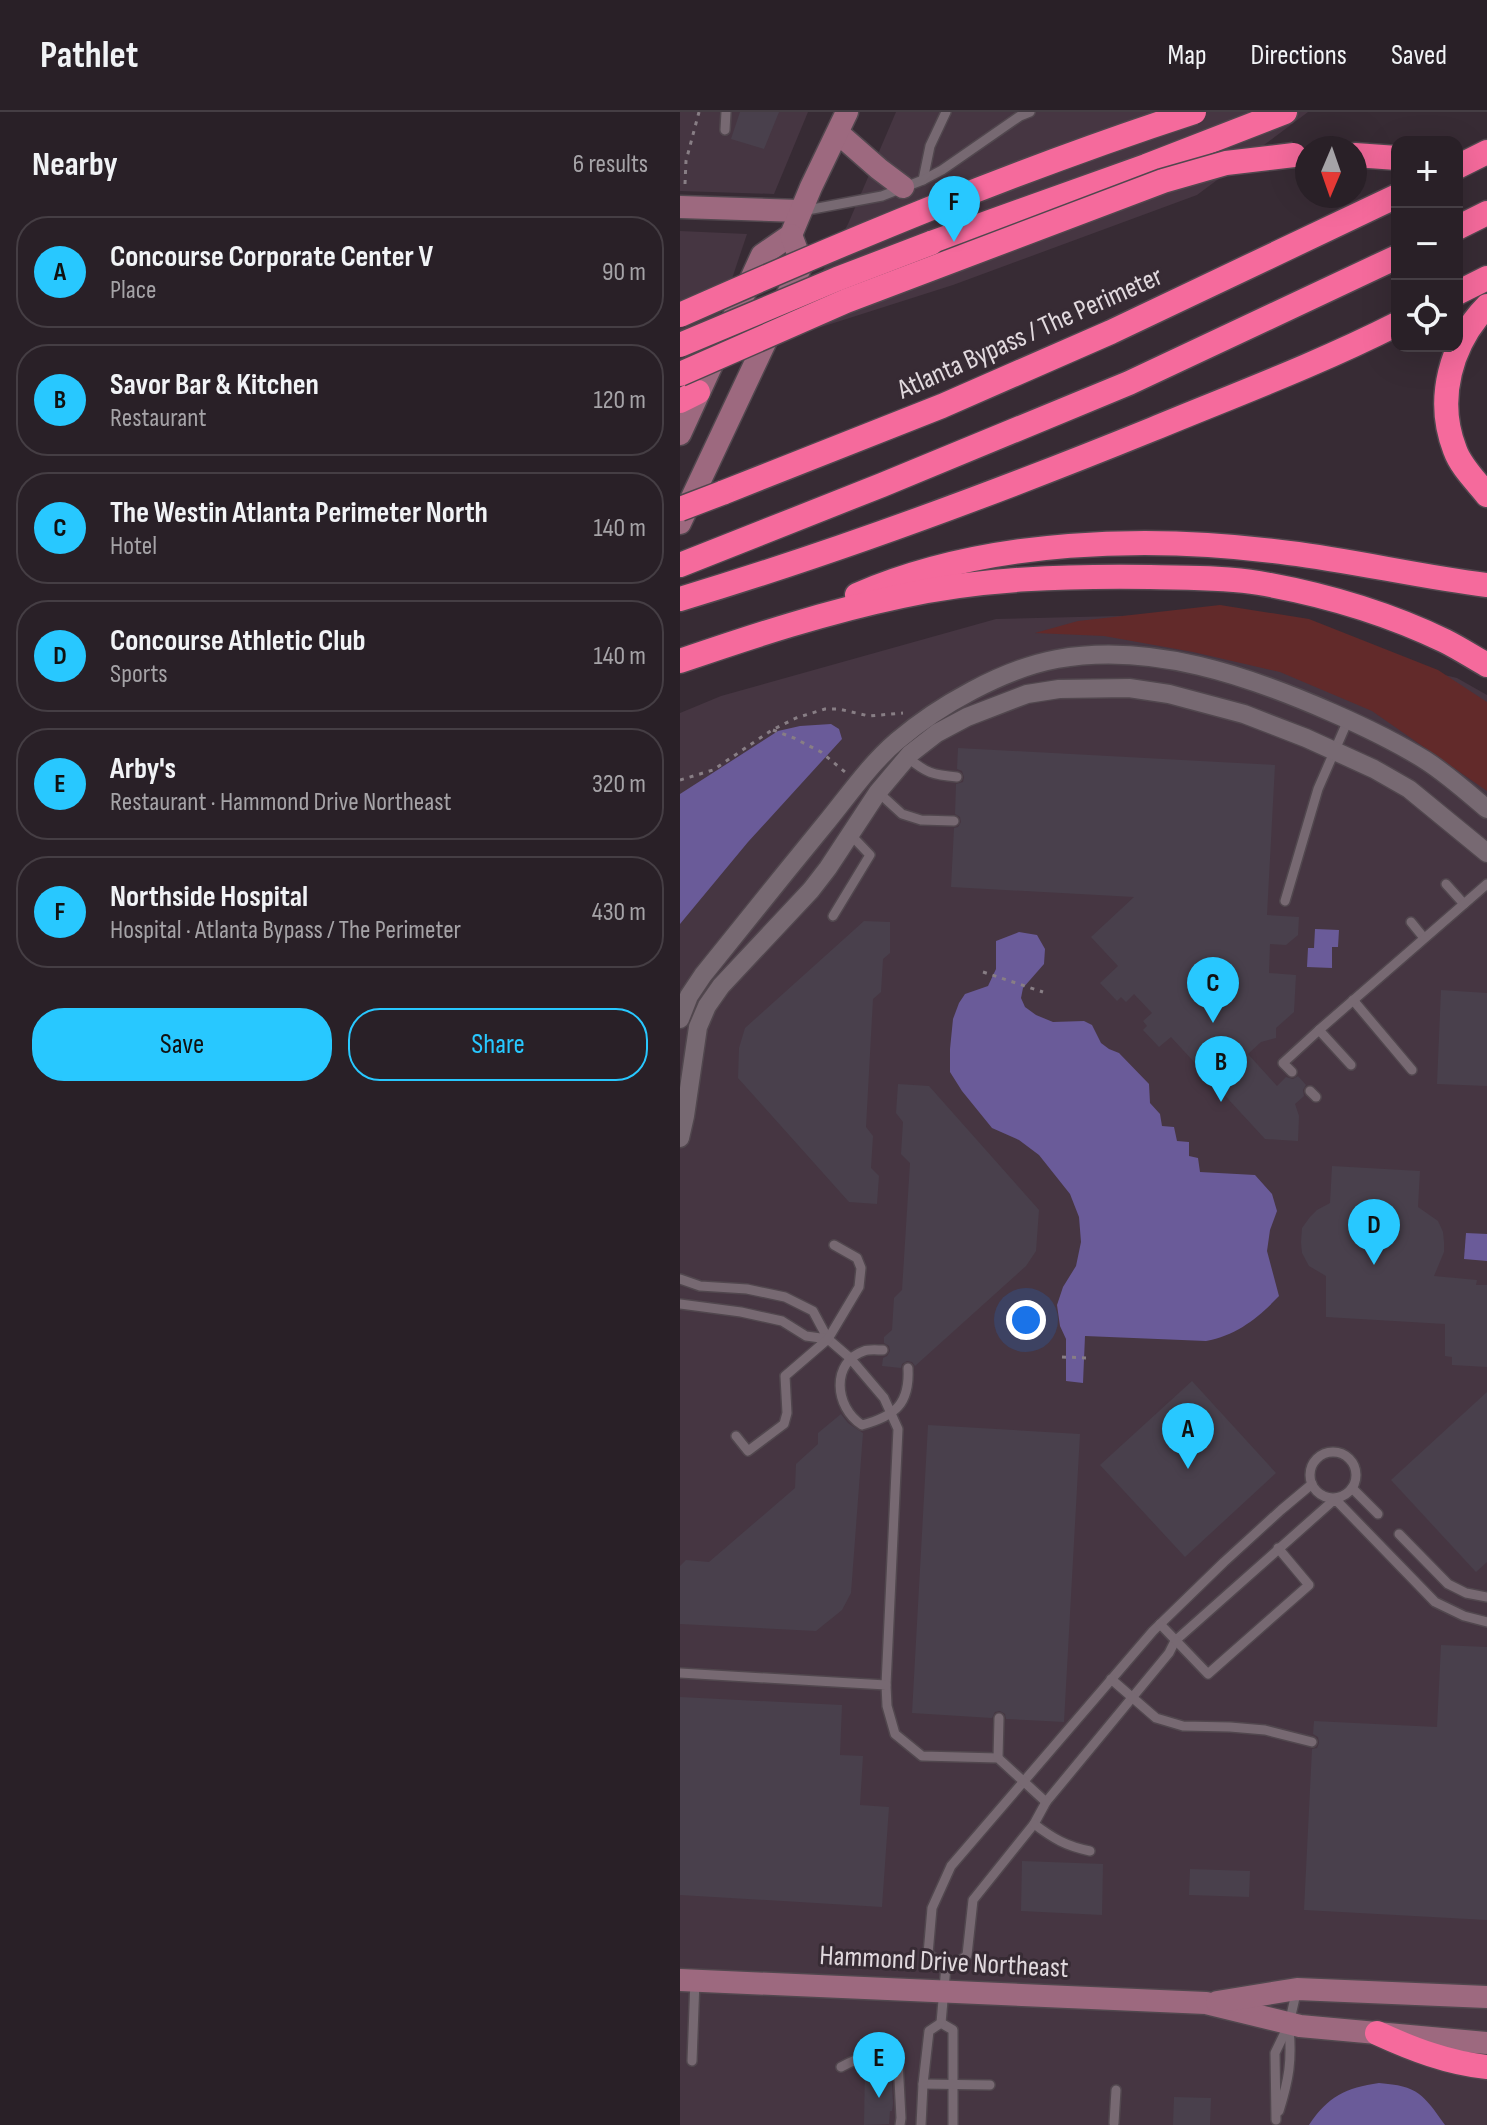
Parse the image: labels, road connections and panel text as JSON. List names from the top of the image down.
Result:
{
  "streets": {
    "highway": ["Atlanta Bypass / The Perimeter"],
    "main road": ["Hammond Drive Northeast"]
  },
  "north": "bottom",
  "page": {
    "header": "Pathlet",
    "nav": ["Map", "Directions", "Saved"],
    "heading": ["Nearby", "6 results"],
    "map_buttons": ["+", "−"],
    "pins": [
      "F",
      "C",
      "B",
      "D",
      "A",
      "E"
    ],
    "list": [
      {
        "mark": "A",
        "name": "Concourse Corporate Center V",
        "note": "Place",
        "value": "90 m"
      },
      {
        "mark": "B",
        "name": "Savor Bar & Kitchen",
        "note": "Restaurant",
        "value": "120 m"
      },
      {
        "mark": "C",
        "name": "The Westin Atlanta Perimeter North",
        "note": "Hotel",
        "value": "140 m"
      },
      {
        "mark": "D",
        "name": "Concourse Athletic Club",
        "note": "Sports",
        "value": "140 m"
      },
      {
        "mark": "E",
        "name": "Arby's",
        "note": "Restaurant · Hammond Drive Northeast",
        "value": "320 m"
      },
      {
        "mark": "F",
        "name": "Northside Hospital",
        "note": "Hospital · Atlanta Bypass / The Perimeter",
        "value": "430 m"
      }
    ],
    "buttons": ["Save", "Share"]
  }
}
